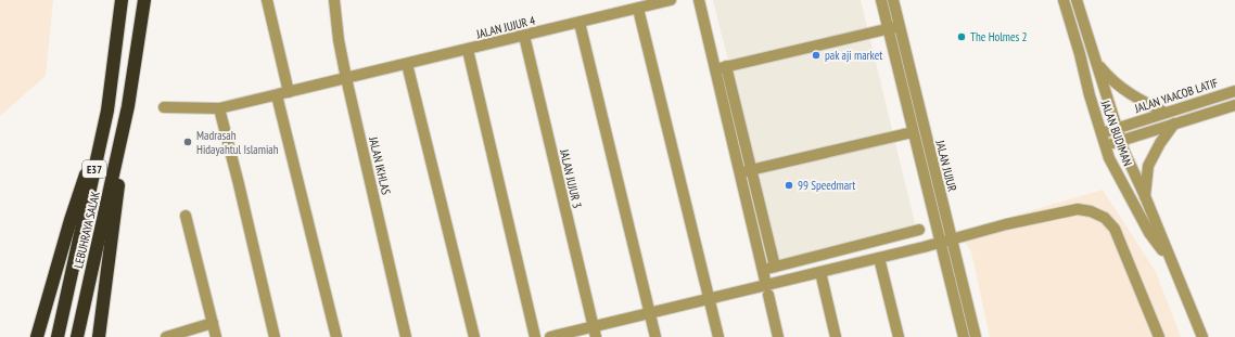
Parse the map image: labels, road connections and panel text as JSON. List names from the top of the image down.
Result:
{
  "streets": {
    "highway": ["E37", "LEBUHRAYA SALAK"],
    "street": [
      "JALAN JUJUR 4",
      "JALAN YAACOB LATIF",
      "JALAN BUDIMAN",
      "JALAN IKHLAS",
      "JALAN JUJUR",
      "JALAN JUJUR 3"
    ]
  },
  "crossings": [
    ["JALAN JUJUR 4", "JALAN IKHLAS"],
    ["JALAN JUJUR 4", "JALAN JUJUR 3"],
    ["JALAN YAACOB LATIF", "JALAN BUDIMAN"]
  ],
  "places": [
    "The Holmes 2",
    "pak aji market",
    "Madrasah Hidayahtul Islamiah",
    "99 Speedmart"
  ]
}
